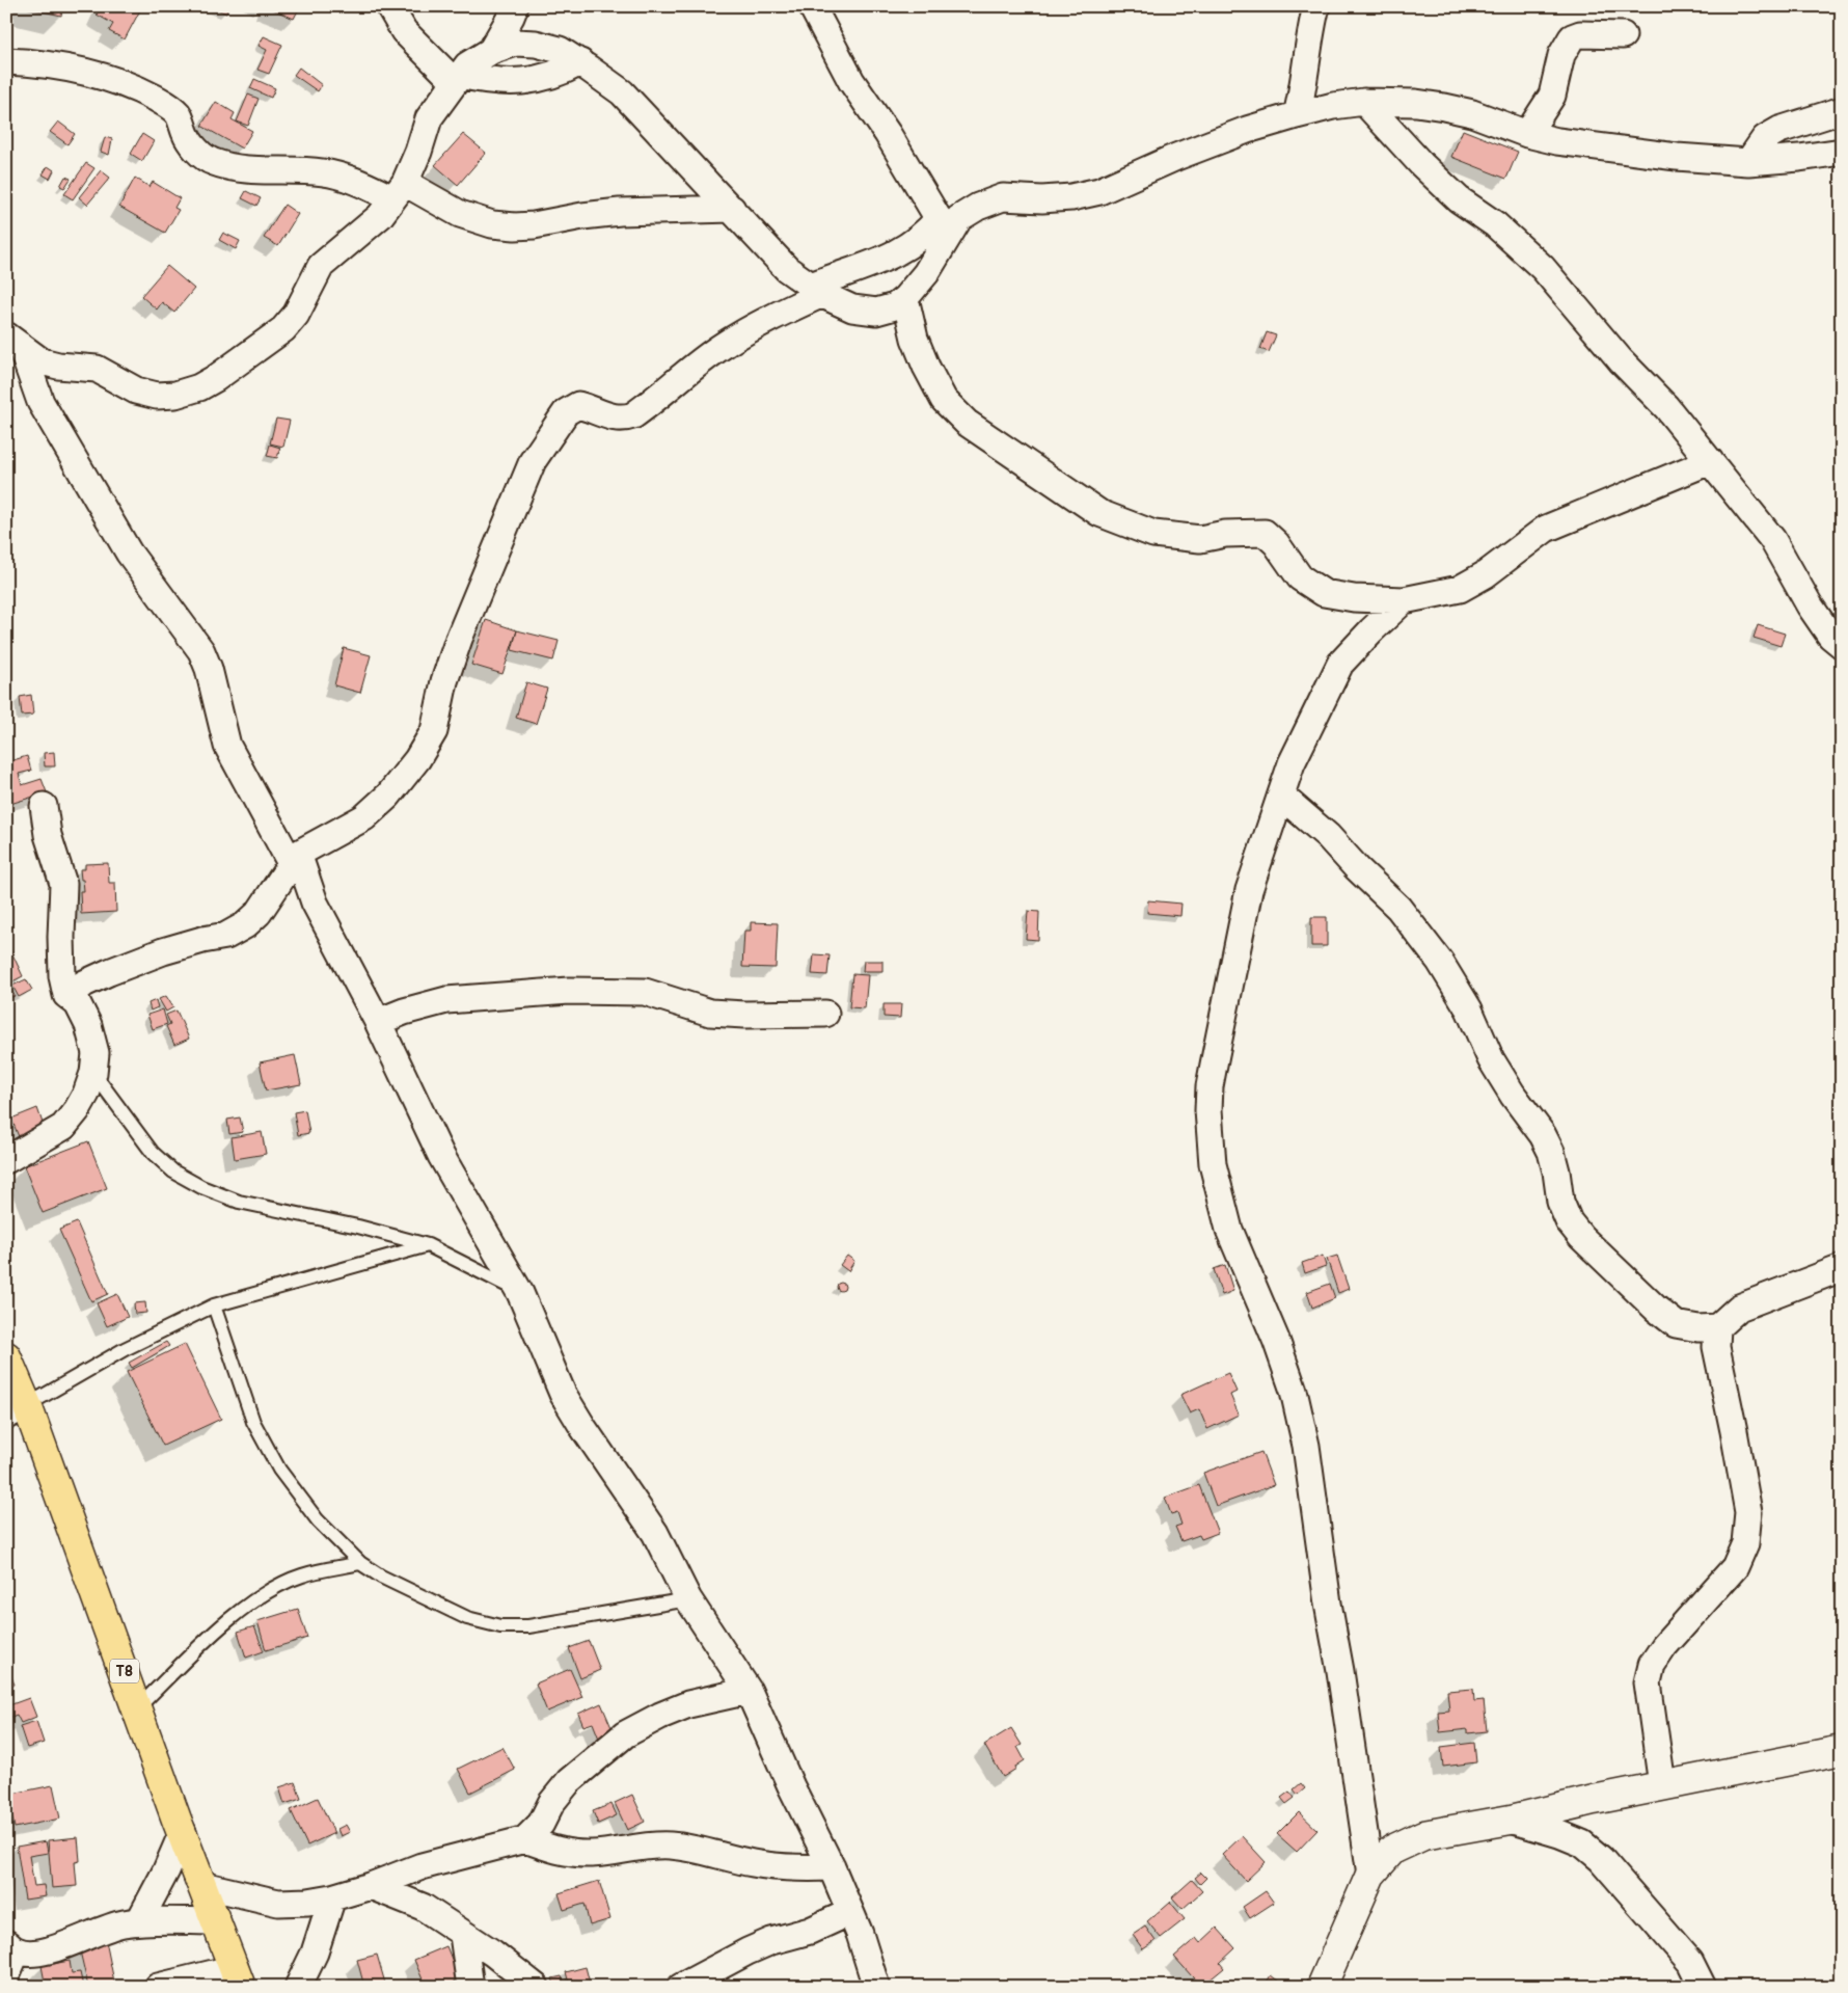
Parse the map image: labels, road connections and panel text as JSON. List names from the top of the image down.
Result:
{
  "streets": {
    "highway": ["T8"]
  }
}
